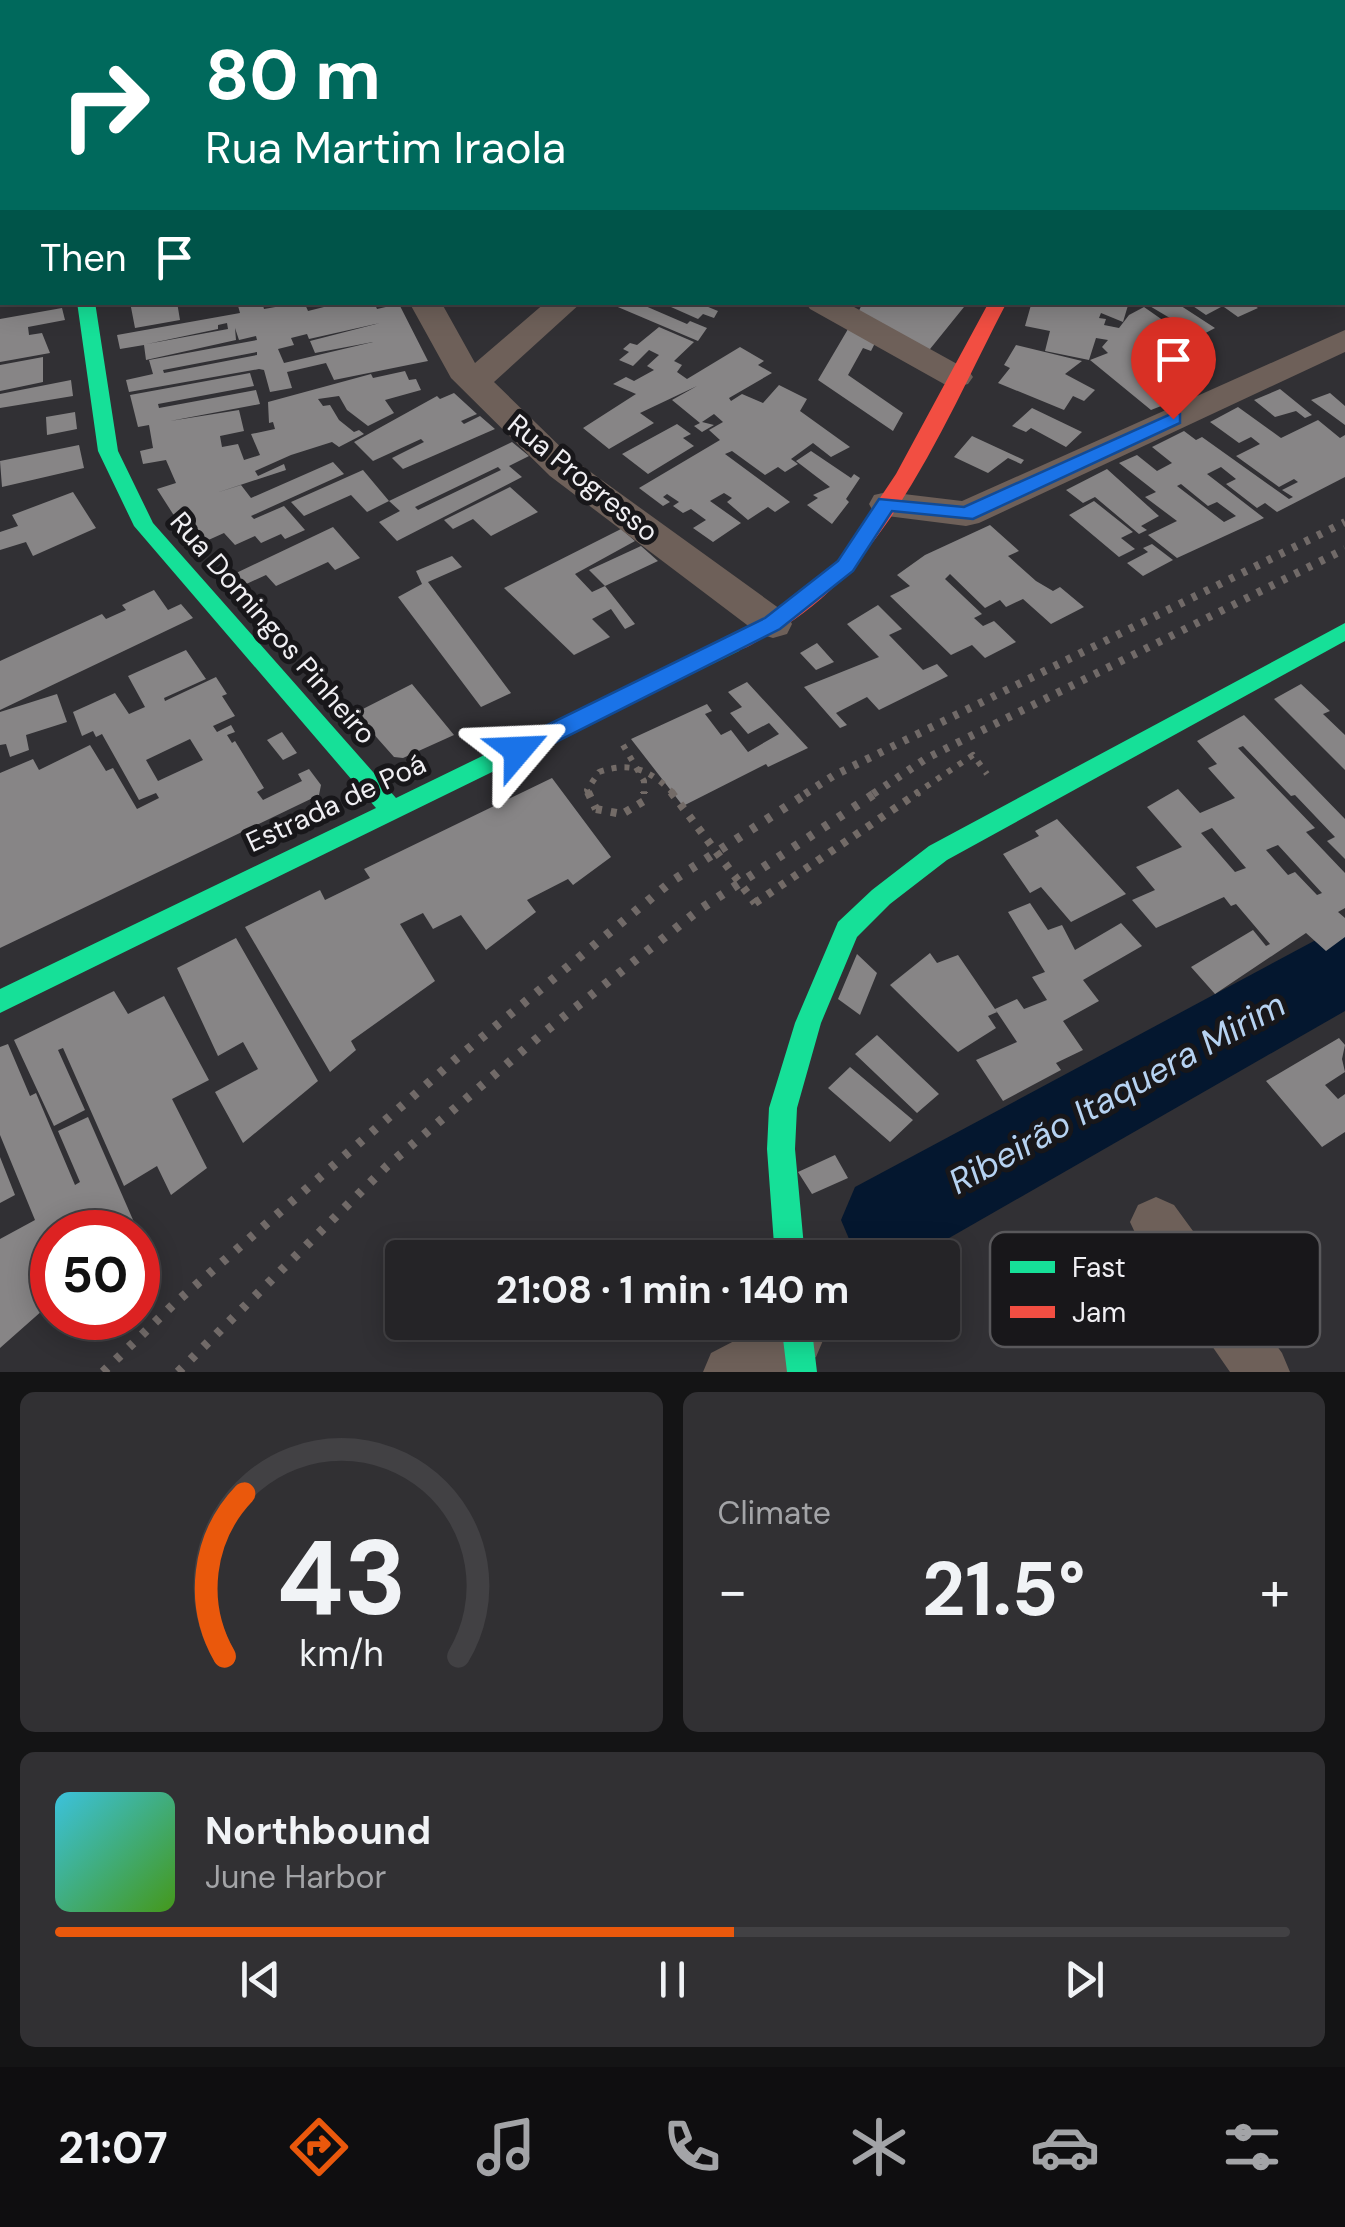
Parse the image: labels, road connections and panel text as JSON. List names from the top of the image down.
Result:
{
  "streets": {
    "main road": ["Rua Domingos Pinheiro", "Estrada de Poá"],
    "street": ["Rua Progresso"]
  },
  "crossings": [
    ["Rua Progresso", "Estrada de Poá"],
    ["Rua Domingos Pinheiro", "Estrada de Poá"]
  ],
  "water": ["Ribeirão Itaquera Mirim"],
  "legend": ["Fast", "Jam"],
  "page": {
    "turn": ["80 m", "Rua Martim Iraola"],
    "then": "Then",
    "limit": "50",
    "trip": "21:08 · 1 min · 140 m",
    "tile": "Climate",
    "heat": ["−", "21.5°", "+"],
    "song": ["Northbound", "June Harbor"],
    "tabs": "21:07",
    "gauge": ["43", "km/h"]
  }
}
